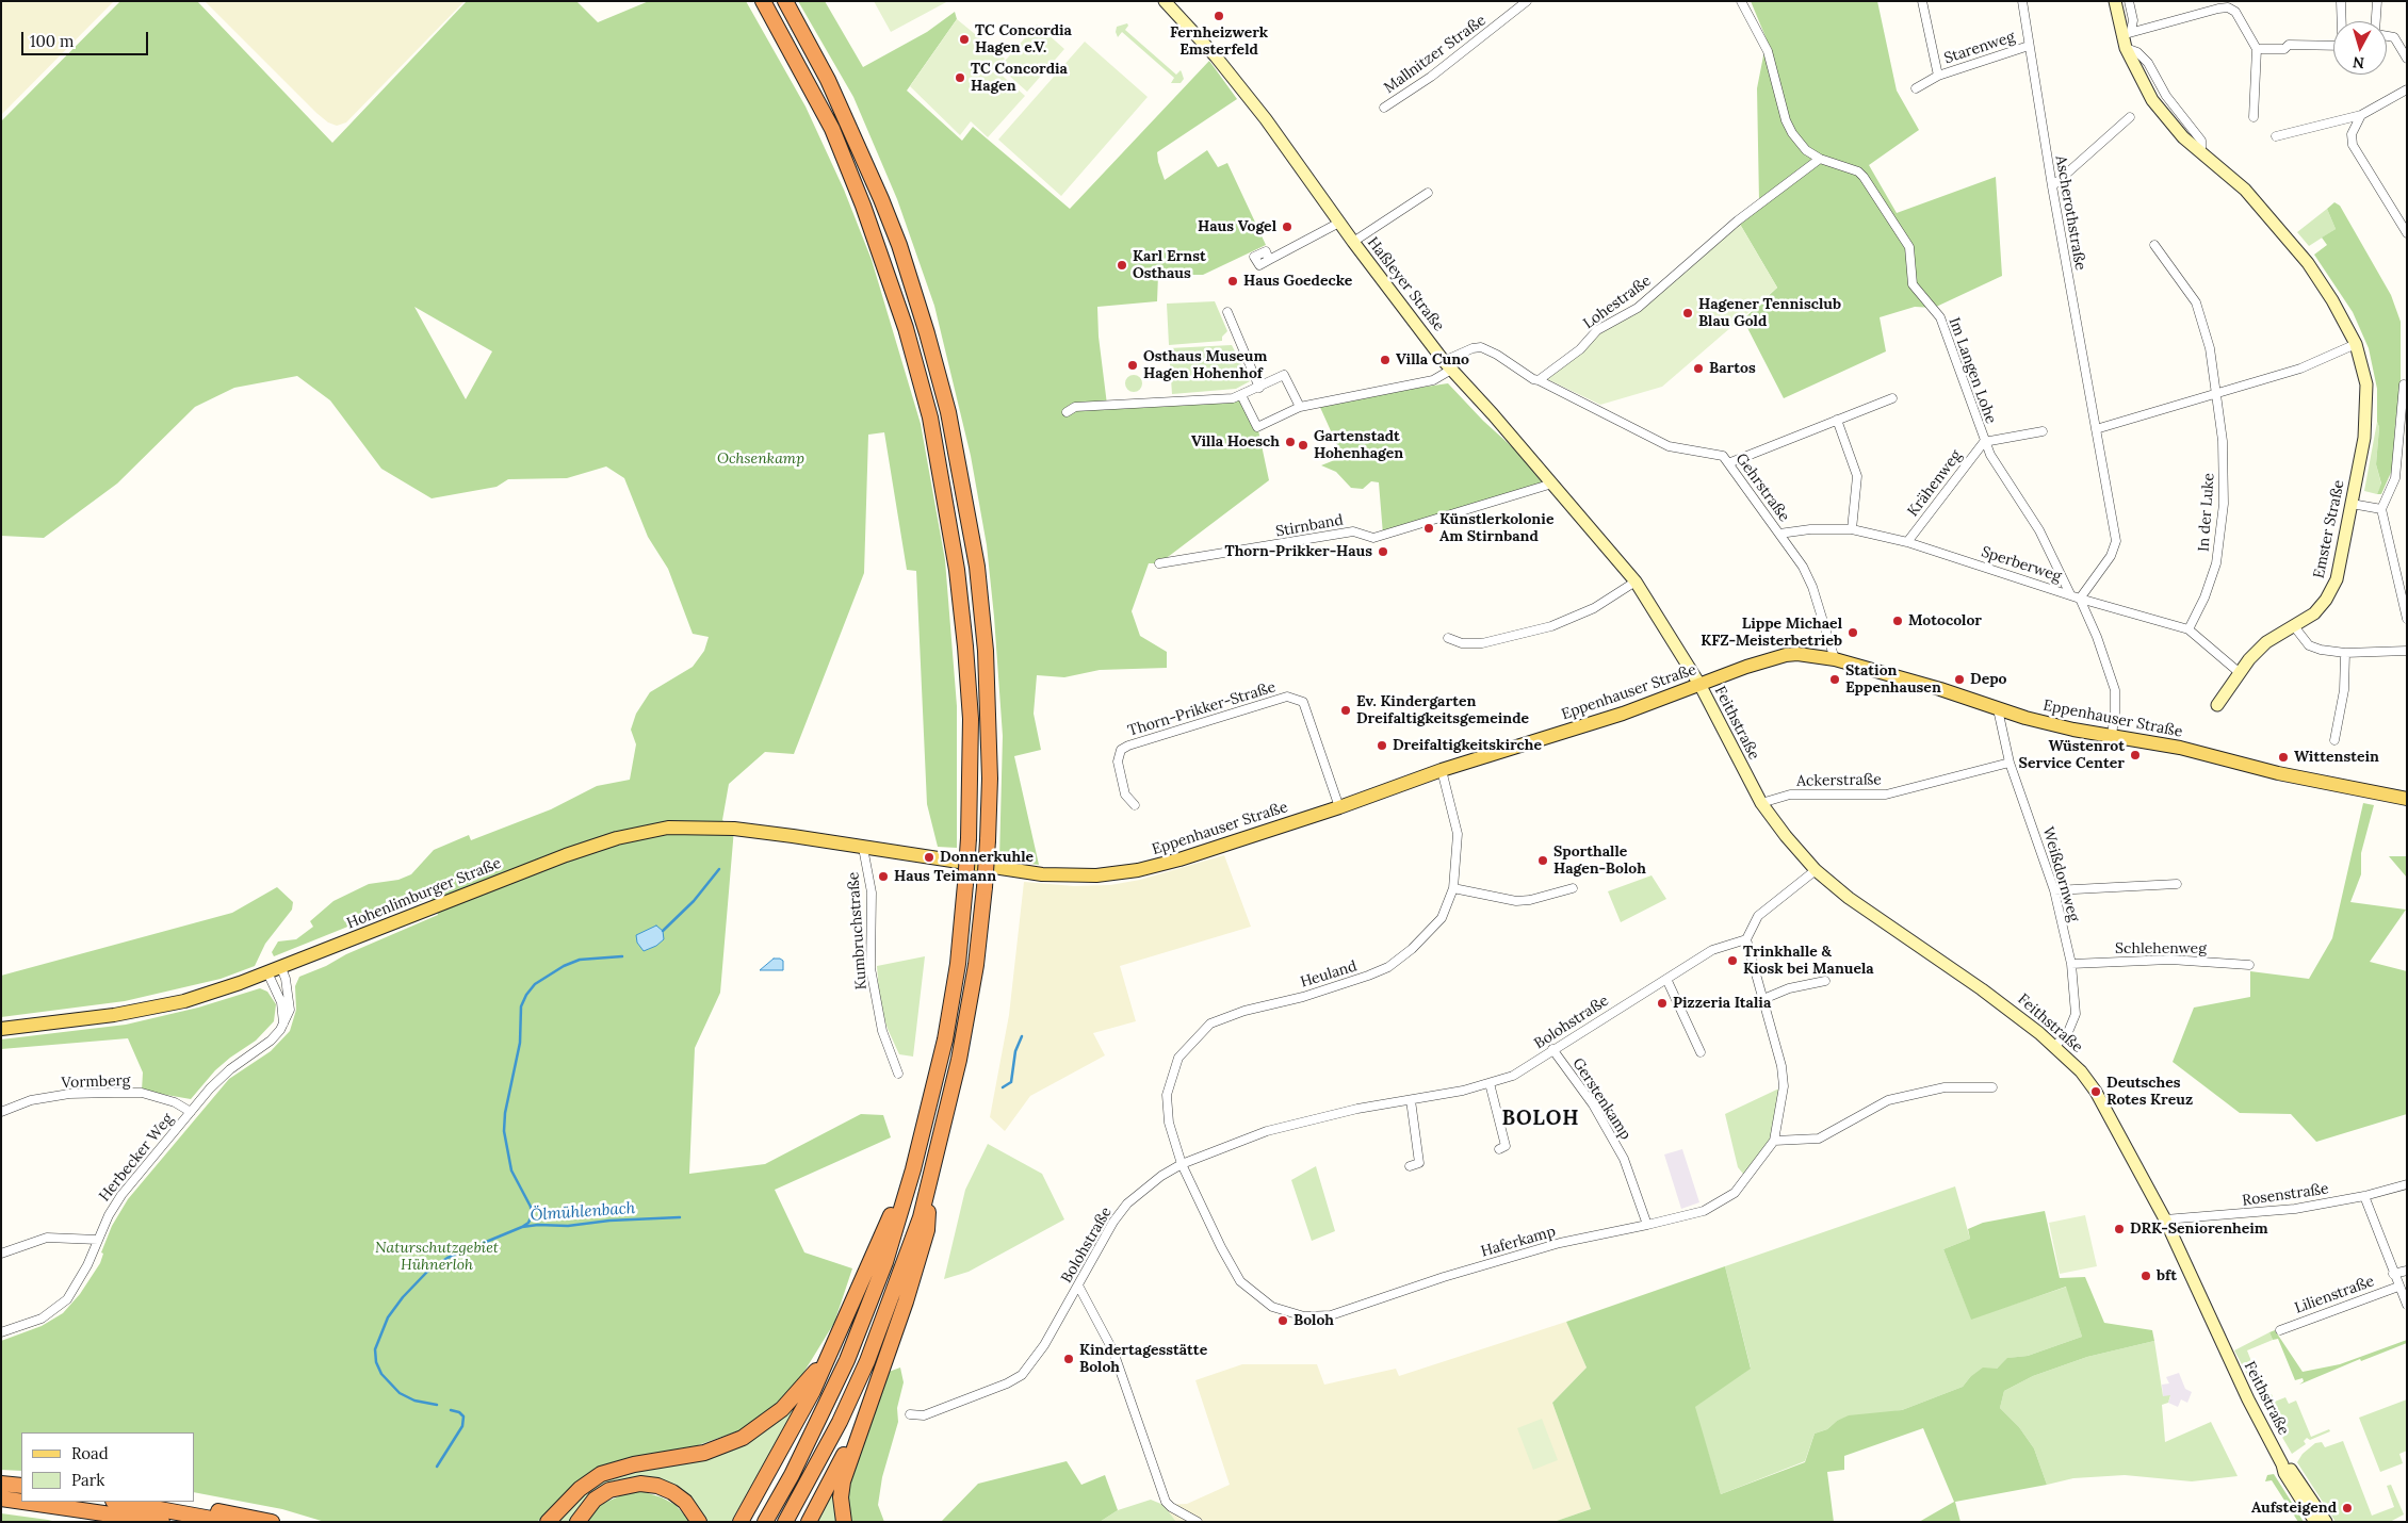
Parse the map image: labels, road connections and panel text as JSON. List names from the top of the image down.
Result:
{
  "streets": {
    "main road": [
      "Haßleyer Straße",
      "Emster Straße",
      "Eppenhauser Straße",
      "Feithstraße",
      "Hohenlimburger Straße"
    ],
    "street": [
      "Starenweg",
      "Mallnitzer Straße",
      "Ascherothstraße",
      "Lohestraße",
      "Im Langen Lohe",
      "Krähenweg",
      "Gehrstraße",
      "In der Luke",
      "Stirnband",
      "Sperberweg",
      "Thorn-Prikker-Straße",
      "Ackerstraße",
      "Weißdornweg",
      "Kumbruchstraße",
      "Schlehenweg",
      "Heuland",
      "Bolohstraße",
      "Vormberg",
      "Gerstenkamp",
      "Herbecker Weg",
      "Rosenstraße",
      "Haferkamp",
      "Lilienstraße"
    ]
  },
  "crossings": [
    ["Starenweg", "Ascherothstraße"],
    ["Ascherothstraße", "Sperberweg"],
    ["Haßleyer Straße", "Stirnband"],
    ["Haßleyer Straße", "Eppenhauser Straße"],
    ["Haßleyer Straße", "Feithstraße"],
    ["Lohestraße", "Im Langen Lohe"],
    ["Lohestraße", "Gehrstraße"],
    ["Im Langen Lohe", "Krähenweg"],
    ["Im Langen Lohe", "Sperberweg"],
    ["Krähenweg", "Sperberweg"],
    ["Gehrstraße", "Sperberweg"],
    ["Gehrstraße", "Eppenhauser Straße"],
    ["In der Luke", "Sperberweg"],
    ["Emster Straße", "Sperberweg"],
    ["Eppenhauser Straße", "Thorn-Prikker-Straße"],
    ["Eppenhauser Straße", "Feithstraße"],
    ["Eppenhauser Straße", "Weißdornweg"],
    ["Eppenhauser Straße", "Hohenlimburger Straße"],
    ["Eppenhauser Straße", "Kumbruchstraße"],
    ["Eppenhauser Straße", "Heuland"],
    ["Feithstraße", "Ackerstraße"],
    ["Feithstraße", "Weißdornweg"],
    ["Feithstraße", "Rosenstraße"],
    ["Ackerstraße", "Weißdornweg"],
    ["Weißdornweg", "Schlehenweg"],
    ["Hohenlimburger Straße", "Kumbruchstraße"],
    ["Hohenlimburger Straße", "Herbecker Weg"],
    ["Heuland", "Bolohstraße"],
    ["Heuland", "Haferkamp"],
    ["Bolohstraße", "Gerstenkamp"],
    ["Bolohstraße", "Haferkamp"],
    ["Vormberg", "Herbecker Weg"],
    ["Gerstenkamp", "Haferkamp"]
  ],
  "districts": ["BOLOH"],
  "water": ["Ölmühlenbach"],
  "parks": ["Ochsenkamp", "Naturschutzgebiet Hühnerloh"],
  "places": [
    "Fernheizwerk Emsterfeld",
    "TC Concordia Hagen e.V.",
    "TC Concordia Hagen",
    "Haus Vogel",
    "Karl Ernst Osthaus",
    "Haus Goedecke",
    "Hagener Tennisclub Blau Gold",
    "Villa Cuno",
    "Osthaus Museum Hagen Hohenhof",
    "Bartos",
    "Villa Hoesch",
    "Gartenstadt Hohenhagen",
    "Künstlerkolonie Am Stirnband",
    "Thorn-Prikker-Haus",
    "Motocolor",
    "Lippe Michael KFZ-Meisterbetrieb",
    "Station Eppenhausen",
    "Depo",
    "Ev. Kindergarten Dreifaltigkeitsgemeinde",
    "Dreifaltigkeitskirche",
    "Wüstenrot Service Center",
    "Wittenstein",
    "Donnerkuhle",
    "Sporthalle Hagen-Boloh",
    "Haus Teimann",
    "Trinkhalle & Kiosk bei Manuela",
    "Pizzeria Italia",
    "Deutsches Rotes Kreuz",
    "DRK-Seniorenheim",
    "bft",
    "Boloh",
    "Kindertagesstätte Boloh",
    "Aufsteigend"
  ],
  "legend": ["Road", "Park"],
  "scale_bar": "100 m",
  "north": "bottom"
}
